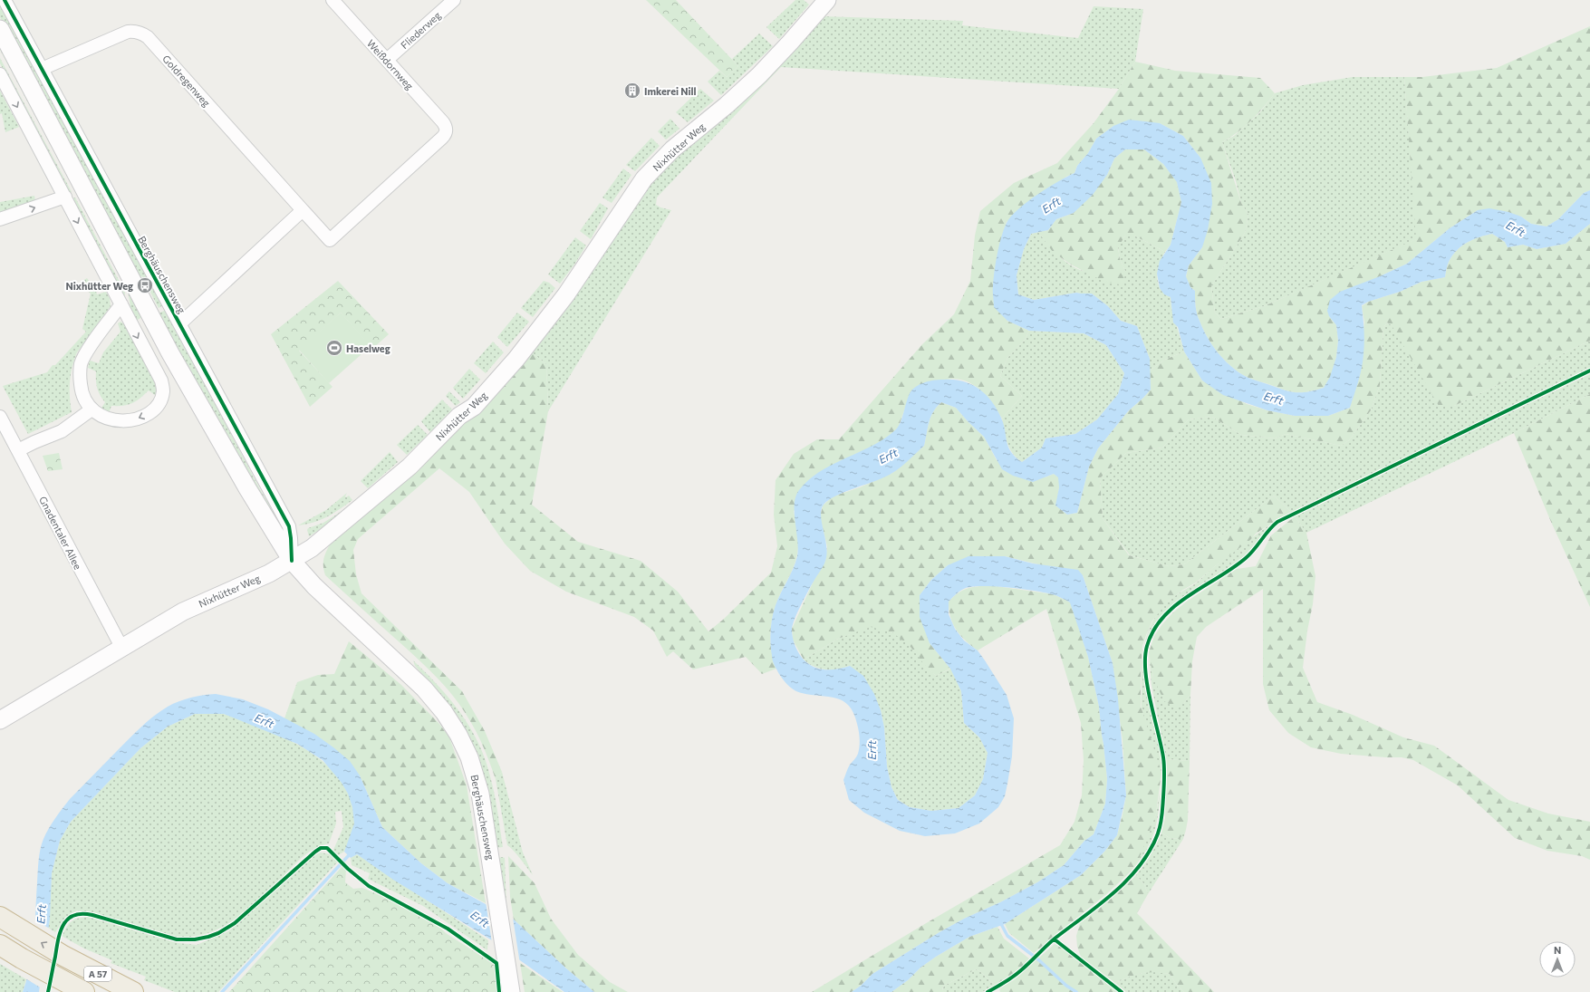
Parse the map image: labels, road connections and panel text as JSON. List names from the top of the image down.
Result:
{
  "streets": {
    "highway": ["A 57"],
    "main road": ["Nixhütter Weg", "Berghäuschensweg"],
    "street": [
      "Fliederweg",
      "Weißdornweg",
      "Goldregenweg",
      "Gnadentaler Allee"
    ]
  },
  "crossings": [
    ["Fliederweg", "Weißdornweg"],
    ["Weißdornweg", "Goldregenweg"],
    ["Goldregenweg", "Berghäuschensweg"],
    ["Nixhütter Weg", "Berghäuschensweg"],
    ["Nixhütter Weg", "Gnadentaler Allee"]
  ],
  "water": ["Erft"],
  "places": {
    "building": ["Imkerei Nill"],
    "bus stop": ["Nixhütter Weg"],
    "sports": ["Haselweg"]
  },
  "north": "top"
}
